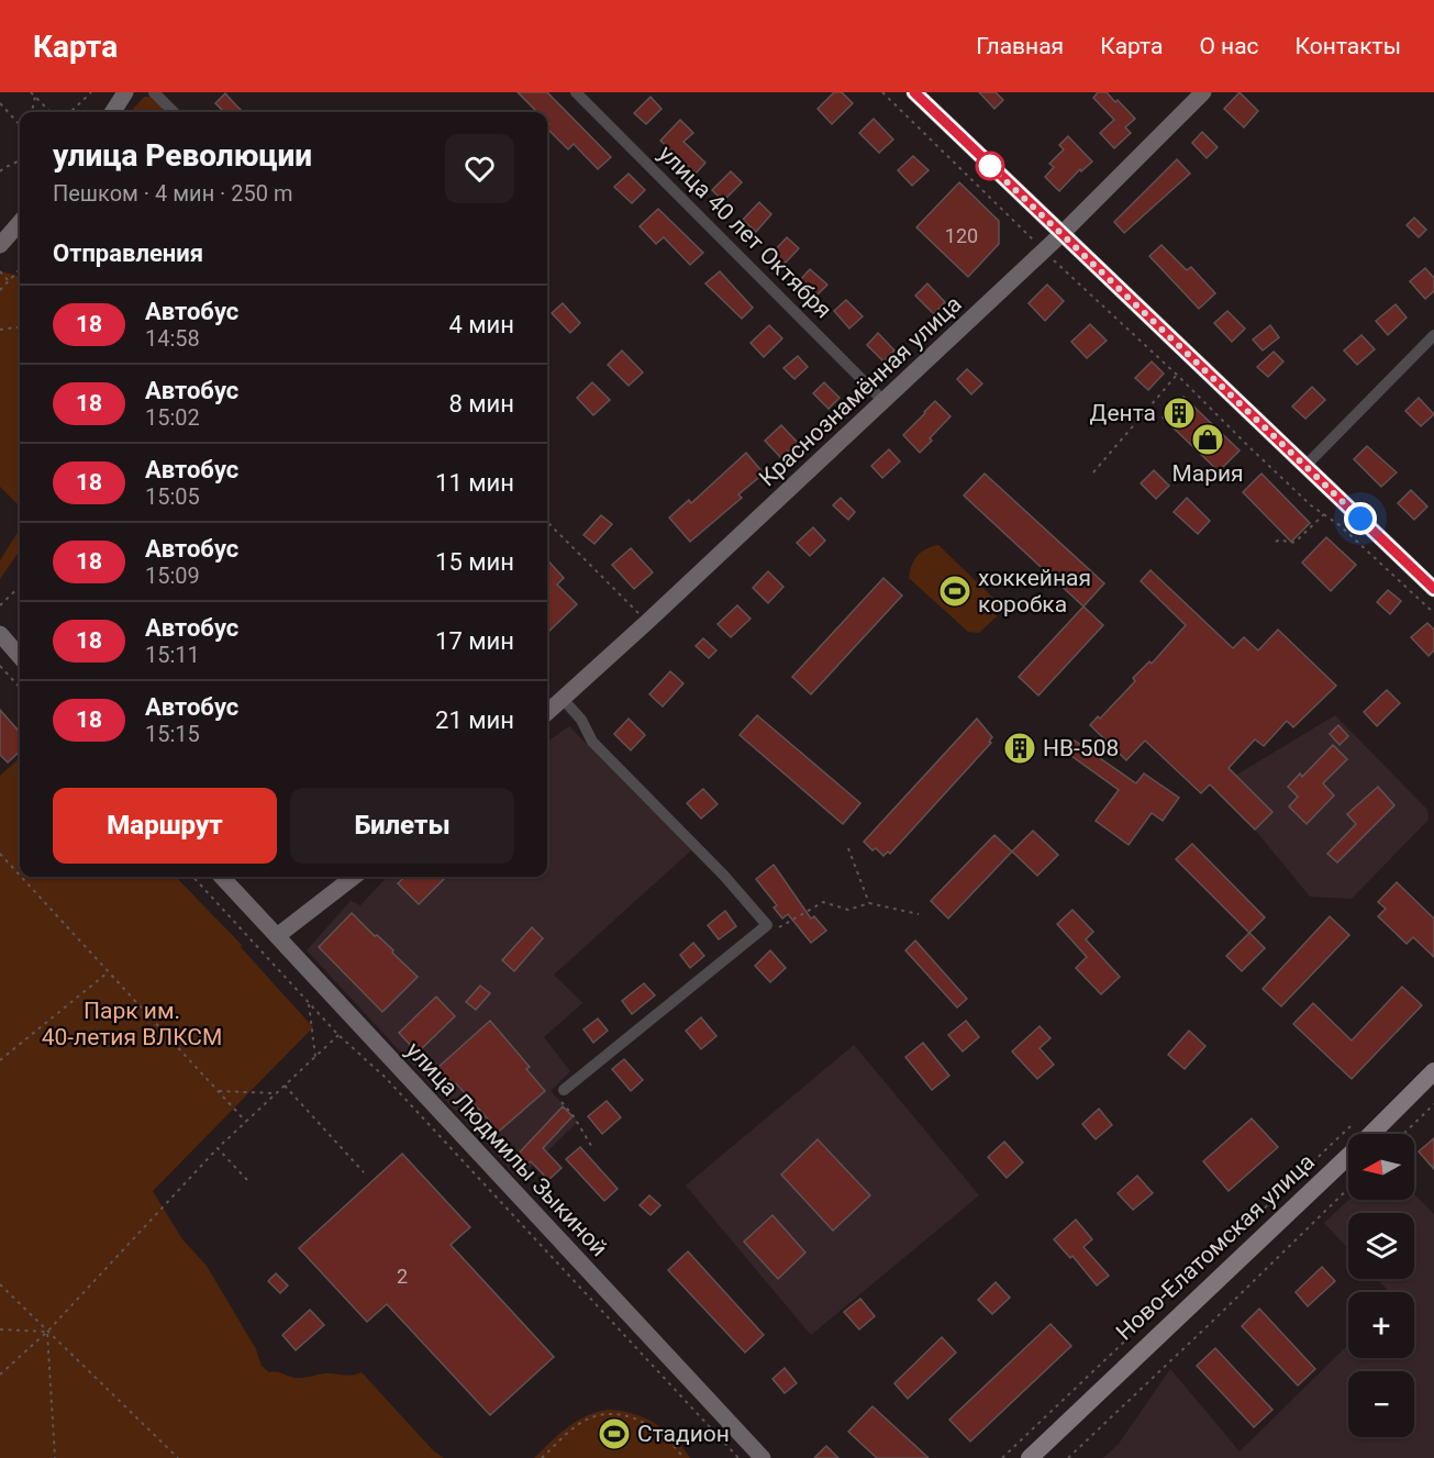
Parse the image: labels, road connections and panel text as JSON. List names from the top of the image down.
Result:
{
  "streets": {
    "main road": ["Ново-Елатомская улица"],
    "street": ["улица 40 лет Октября", "Краснознамённая улица", "улица Людмилы Зыкиной"]
  },
  "crossings": [
    ["улица 40 лет Октября", "Краснознамённая улица"]
  ],
  "parks": ["Парк им. 40-летия ВЛКСМ"],
  "places": {
    "building": ["Дента", "НВ-508"],
    "shop": ["Мария"],
    "sports": ["хоккейная коробка", "Стадион"]
  },
  "lines": ["bus line 18"],
  "house_numbers": ["120", "2"],
  "north": "left",
  "page": {
    "header": "Карта",
    "nav": [
      "Главная",
      "Карта",
      "О нас",
      "Контакты"
    ],
    "heading": [
      ["улица Революции", "Пешком · 4 мин · 250 m"],
      "Отправления"
    ],
    "list": [
      {
        "mark": "18",
        "name": "Автобус",
        "note": "14:58",
        "value": "4 мин"
      },
      {
        "mark": "18",
        "name": "Автобус",
        "note": "15:02",
        "value": "8 мин"
      },
      {
        "mark": "18",
        "name": "Автобус",
        "note": "15:05",
        "value": "11 мин"
      },
      {
        "mark": "18",
        "name": "Автобус",
        "note": "15:09",
        "value": "15 мин"
      },
      {
        "mark": "18",
        "name": "Автобус",
        "note": "15:11",
        "value": "17 мин"
      },
      {
        "mark": "18",
        "name": "Автобус",
        "note": "15:15",
        "value": "21 мин"
      }
    ],
    "buttons": ["Маршрут", "Билеты"],
    "map_buttons": ["+", "−"]
  }
}
